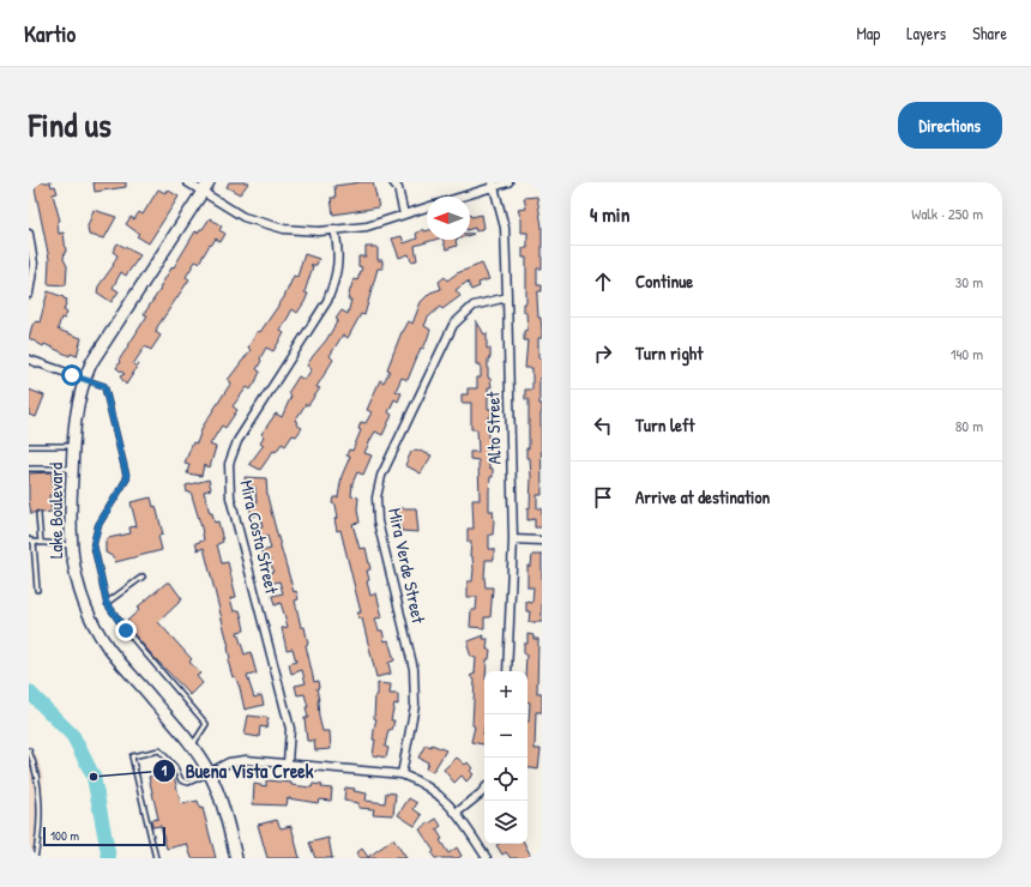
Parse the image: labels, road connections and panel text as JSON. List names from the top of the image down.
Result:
{
  "streets": {
    "main road": ["Lake Boulevard"],
    "street": ["Alto Street", "Mira Costa Street", "Mira Verde Street"]
  },
  "crossings": [
    ["Alto Street", "Mira Verde Street"]
  ],
  "places": ["Buena Vista Creek"],
  "scale_bar": "100 m",
  "north": "left",
  "page": {
    "header": "Kartio",
    "nav": ["Map", "Layers", "Share"],
    "title": "Find us",
    "buttons": "Directions",
    "heading": ["4 min", "Walk · 250 m"],
    "list": [
      ["Continue", "30 m"],
      ["Turn right", "140 m"],
      ["Turn left", "80 m"],
      "Arrive at destination"
    ],
    "map_buttons": ["+", "−"],
    "scale": "100 m"
  }
}
